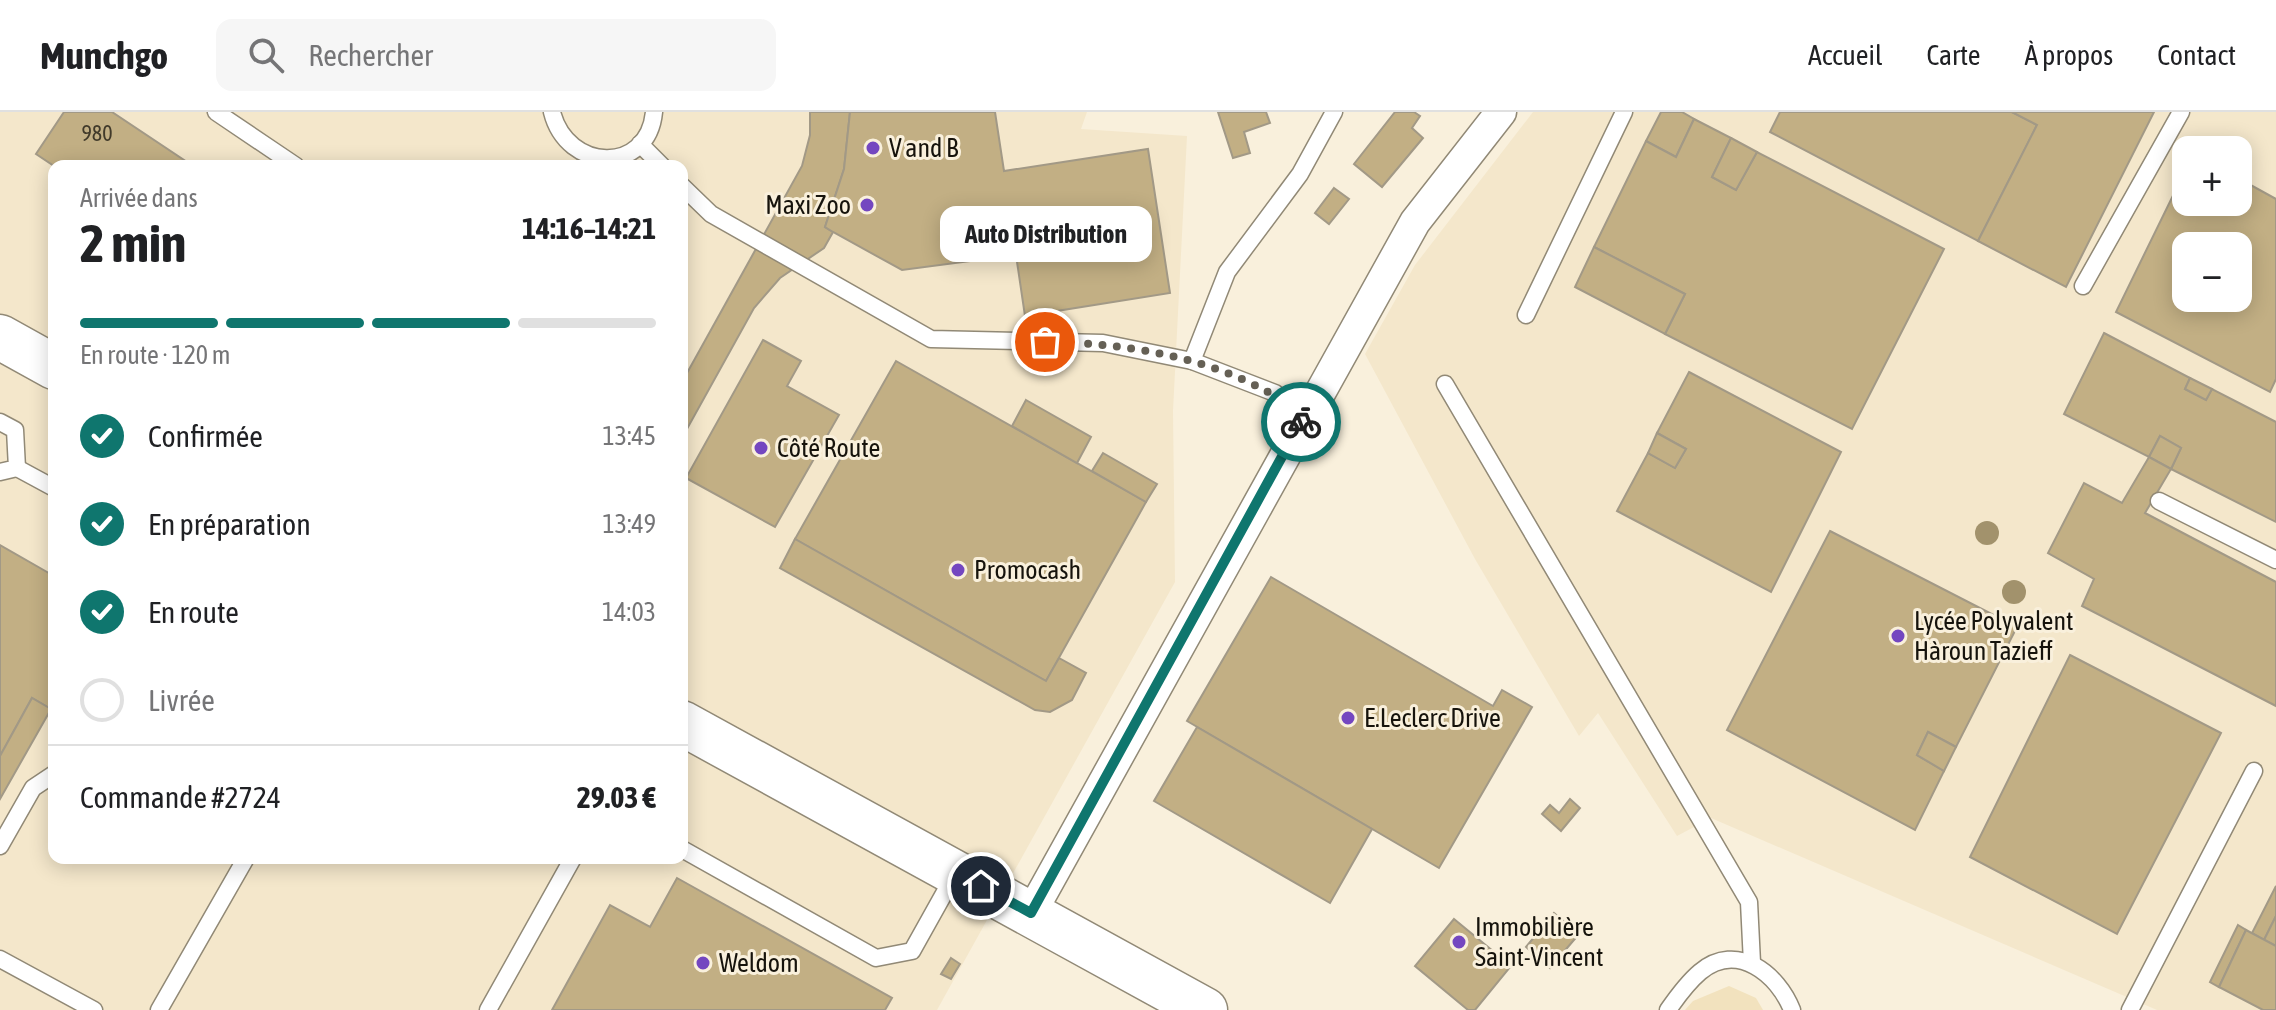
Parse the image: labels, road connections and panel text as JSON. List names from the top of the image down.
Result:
{
  "places": [
    "V and B",
    "Maxi Zoo",
    "Auto Distribution",
    "Côté Route",
    "Promocash",
    "Lycée Polyvalent Hàroun Tazieff",
    "E.Leclerc Drive",
    "Immobilière Saint-Vincent",
    "Weldom"
  ],
  "house_numbers": ["980"],
  "page": {
    "header": "Munchgo",
    "search": "Rechercher",
    "nav": [
      "Accueil",
      "Carte",
      "À propos",
      "Contact"
    ],
    "map_buttons": ["+", "−"],
    "heading": ["2 min", "Arrivée dans", "14:16–14:21"],
    "panel": ["Commande #2724", "29.03 €"],
    "bubble": "Auto Distribution",
    "bar": "En route · 120 m",
    "list": [
      ["Confirmée", "13:45"],
      ["En préparation", "13:49"],
      ["En route", "14:03"],
      "Livrée"
    ]
  }
}
